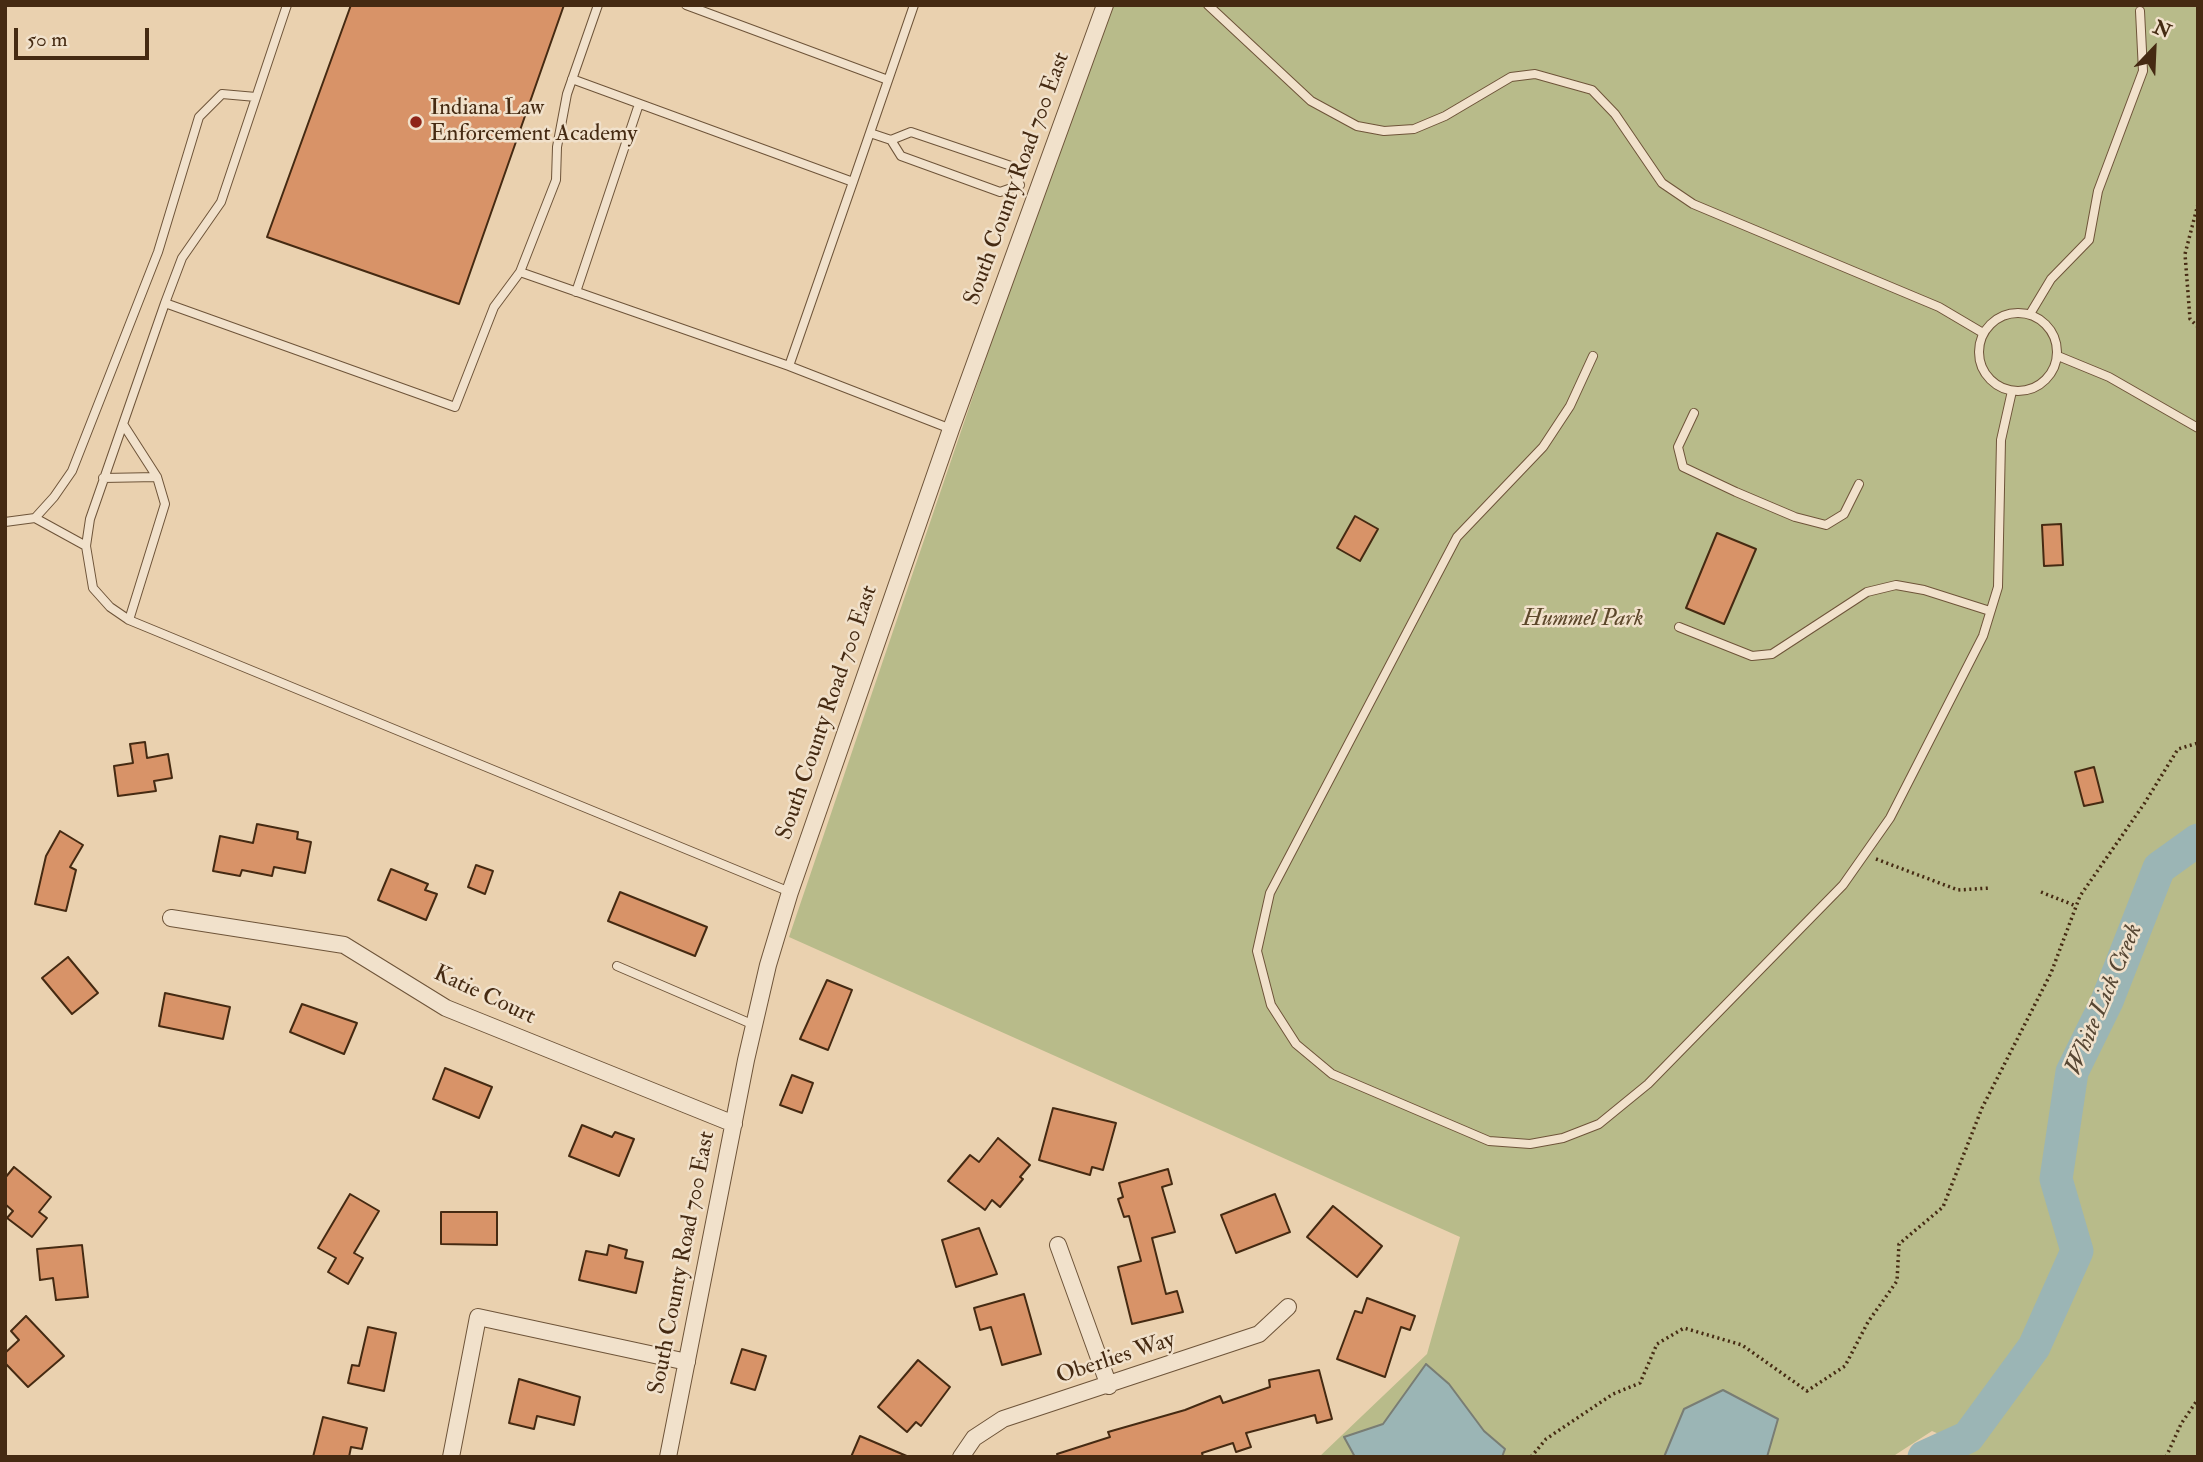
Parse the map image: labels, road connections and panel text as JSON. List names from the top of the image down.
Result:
{
  "streets": {
    "street": ["South County Road 700 East", "Katie Court", "Oberlies Way"]
  },
  "crossings": [
    ["South County Road 700 East", "Katie Court"]
  ],
  "water": ["White Lick Creek"],
  "parks": ["Hummel Park"],
  "places": ["Indiana Law Enforcement Academy"],
  "scale_bar": "50 m",
  "north": "top right"
}
